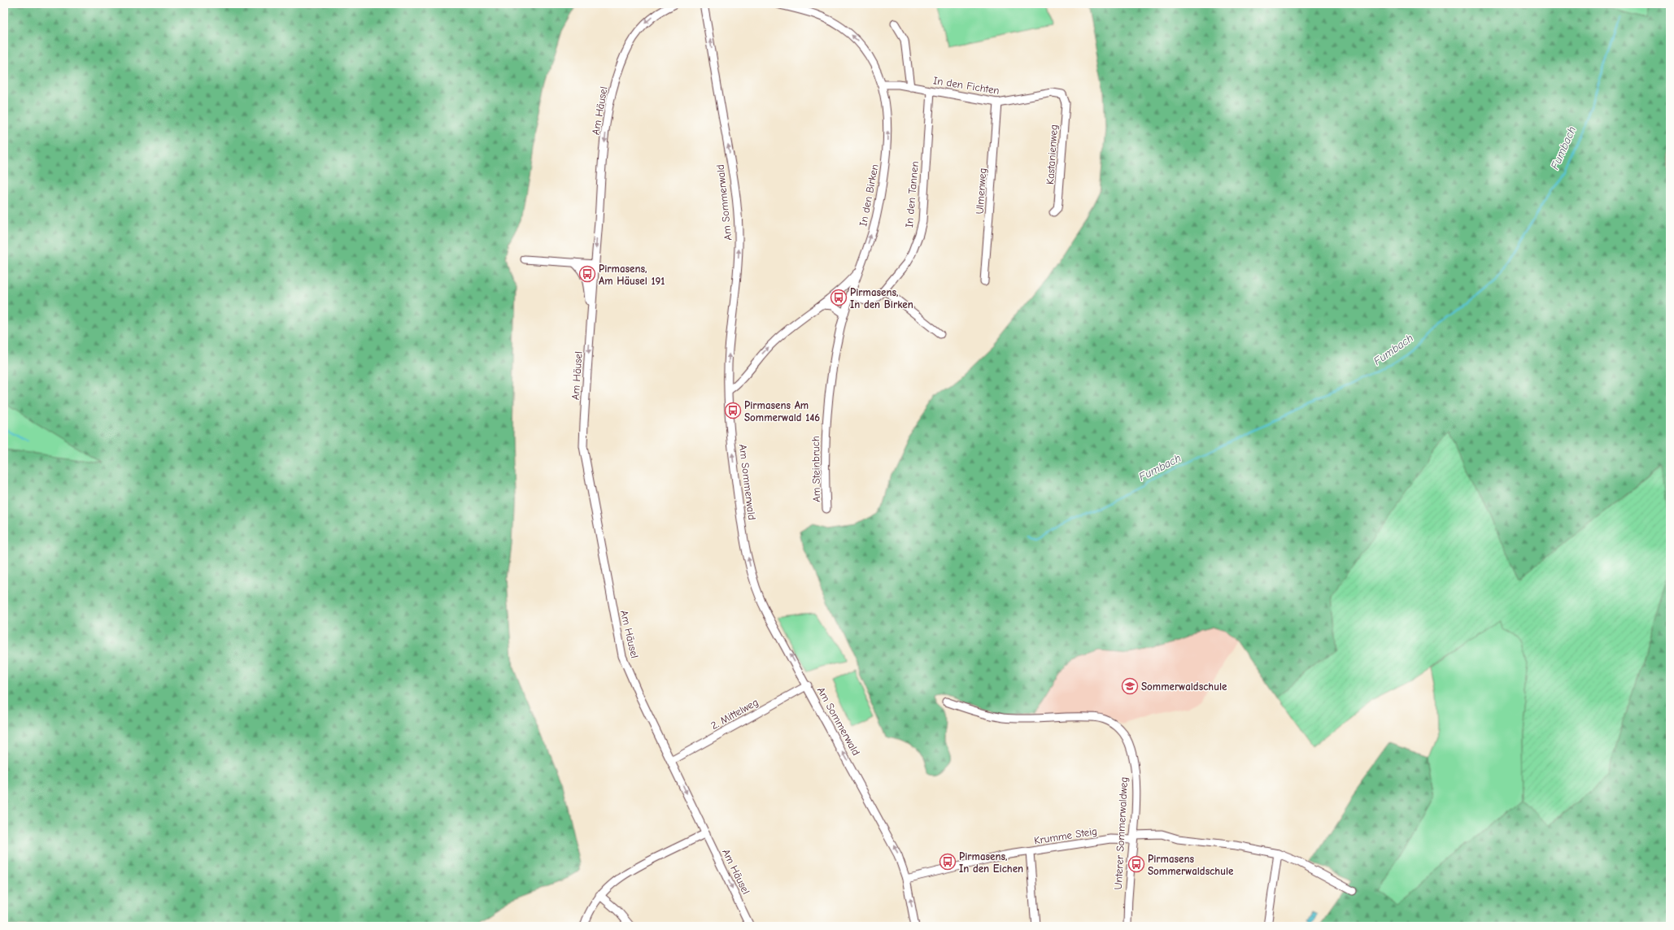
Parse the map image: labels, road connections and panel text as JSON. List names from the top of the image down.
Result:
{
  "streets": {
    "street": [
      "In den Fichten",
      "Am Häusel",
      "Kastanienweg",
      "Ulmenweg",
      "In den Tannen",
      "In den Birken",
      "Am Sommerwald",
      "Am Steinbruch",
      "2. Mittelweg",
      "Unterer Sommerwaldweg",
      "Krumme Steig"
    ]
  },
  "crossings": [
    ["In den Fichten", "Kastanienweg"],
    ["In den Fichten", "Ulmenweg"],
    ["In den Fichten", "In den Tannen"],
    ["In den Fichten", "In den Birken"],
    ["Am Häusel", "2. Mittelweg"],
    ["In den Tannen", "Am Steinbruch"],
    ["In den Birken", "Am Sommerwald"],
    ["In den Birken", "Am Steinbruch"],
    ["Am Sommerwald", "2. Mittelweg"],
    ["Am Sommerwald", "Krumme Steig"],
    ["Unterer Sommerwaldweg", "Krumme Steig"]
  ],
  "one_way": ["Am Häusel", "Am Sommerwald"],
  "water": ["Fumbach"],
  "places": {
    "bus stop": [
      "Pirmasens, Am Häusel 191",
      "Pirmasens, In den Birken",
      "Pirmasens Am Sommerwald 146",
      "Pirmasens, In den Eichen",
      "Pirmasens Sommerwaldschule"
    ],
    "school or university": ["Sommerwaldschule"]
  }
}
